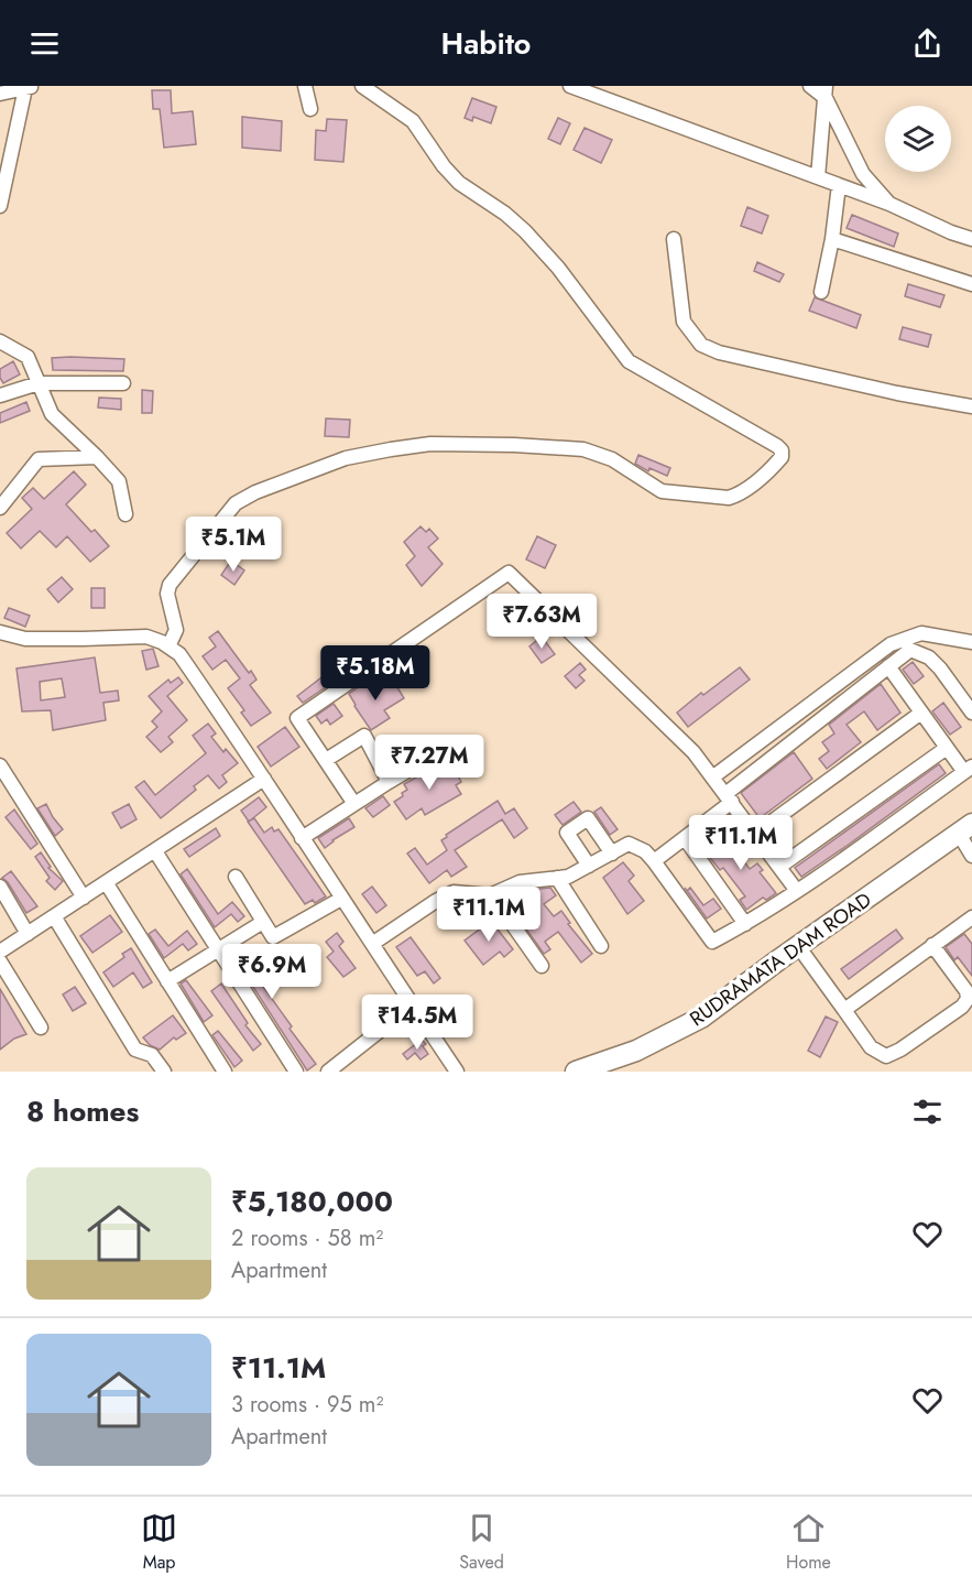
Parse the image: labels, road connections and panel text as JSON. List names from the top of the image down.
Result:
{
  "streets": {
    "highway": ["RUDRAMATA DAM ROAD"]
  },
  "page": {
    "header": "Habito",
    "price": [
      "₹5.1M",
      "₹7.63M",
      "₹5.18M",
      "₹7.27M",
      "₹11.1M",
      "₹11.1M",
      "₹6.9M",
      "₹14.5M"
    ],
    "heading": "8 homes",
    "list": [
      {
        "name": "₹5,180,000",
        "note": "2 rooms · 58 m² · Apartment"
      },
      {
        "name": "₹11.1M",
        "note": "3 rooms · 95 m² · Apartment"
      }
    ],
    "tabs": ["Map", "Saved", "Home"]
  }
}
